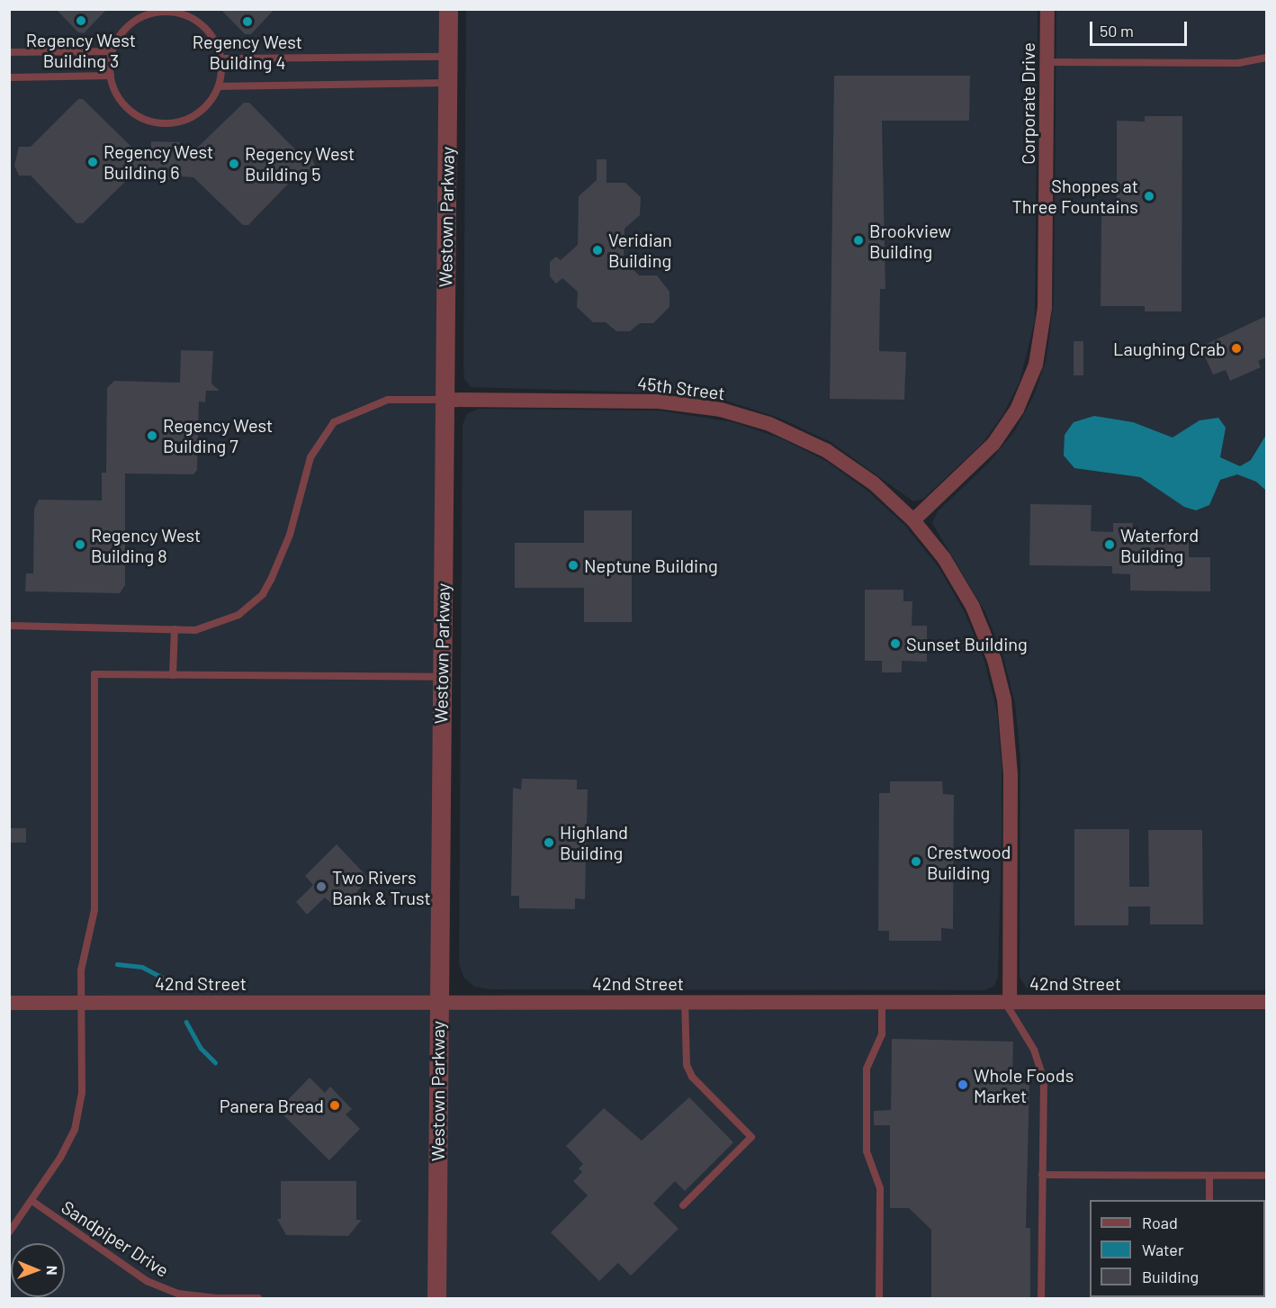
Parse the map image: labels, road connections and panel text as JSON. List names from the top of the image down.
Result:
{
  "streets": {
    "street": [
      "Corporate Drive",
      "Westown Parkway",
      "45th Street",
      "42nd Street"
    ],
    "lane": ["Sandpiper Drive"]
  },
  "crossings": [
    ["Corporate Drive", "45th Street"],
    ["Westown Parkway", "45th Street"],
    ["Westown Parkway", "42nd Street"]
  ],
  "places": [
    "Regency West Building 3",
    "Regency West Building 4",
    "Regency West Building 6",
    "Regency West Building 5",
    "Shoppes at Three Fountains",
    "Brookview Building",
    "Veridian Building",
    "Laughing Crab",
    "Regency West Building 7",
    "Regency West Building 8",
    "Waterford Building",
    "Neptune Building",
    "Sunset Building",
    "Highland Building",
    "Crestwood Building",
    "Two Rivers Bank & Trust",
    "Whole Foods Market",
    "Panera Bread"
  ],
  "legend": ["Road", "Water", "Building"],
  "scale_bar": "50 m",
  "north": "right"
}
